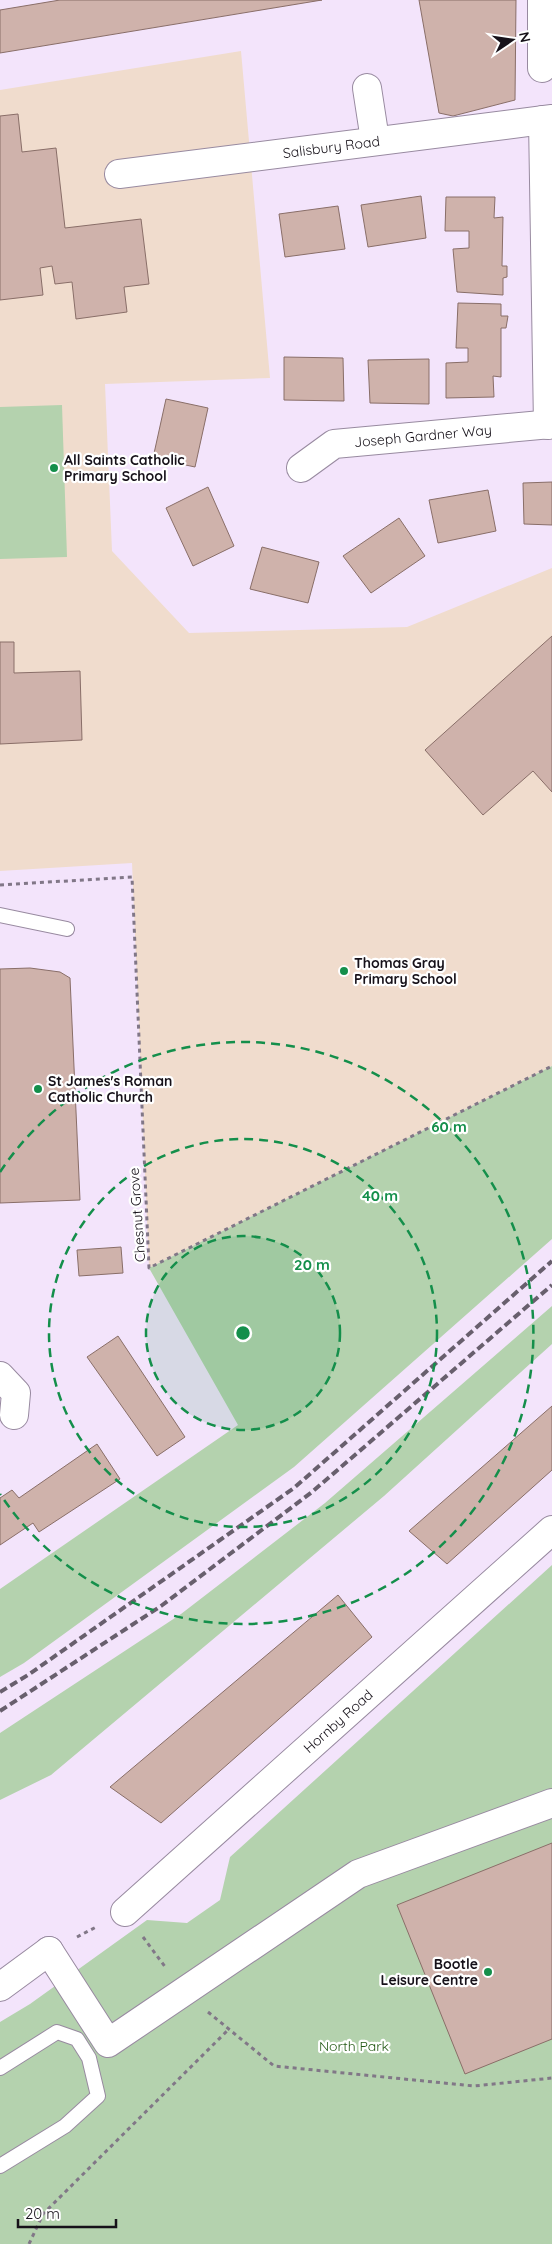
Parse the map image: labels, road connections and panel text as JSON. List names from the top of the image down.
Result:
{
  "streets": {
    "street": ["Salisbury Road", "Joseph Gardner Way", "Hornby Road"],
    "path": ["Chesnut Grove"]
  },
  "parks": ["North Park"],
  "places": [
    "All Saints Catholic Primary School",
    "Thomas Gray Primary School",
    "St James's Roman Catholic Church",
    "Bootle Leisure Centre"
  ],
  "scale_bar": "20 m",
  "north": "right",
  "rings": ["60 m", "40 m", "20 m"]
}
